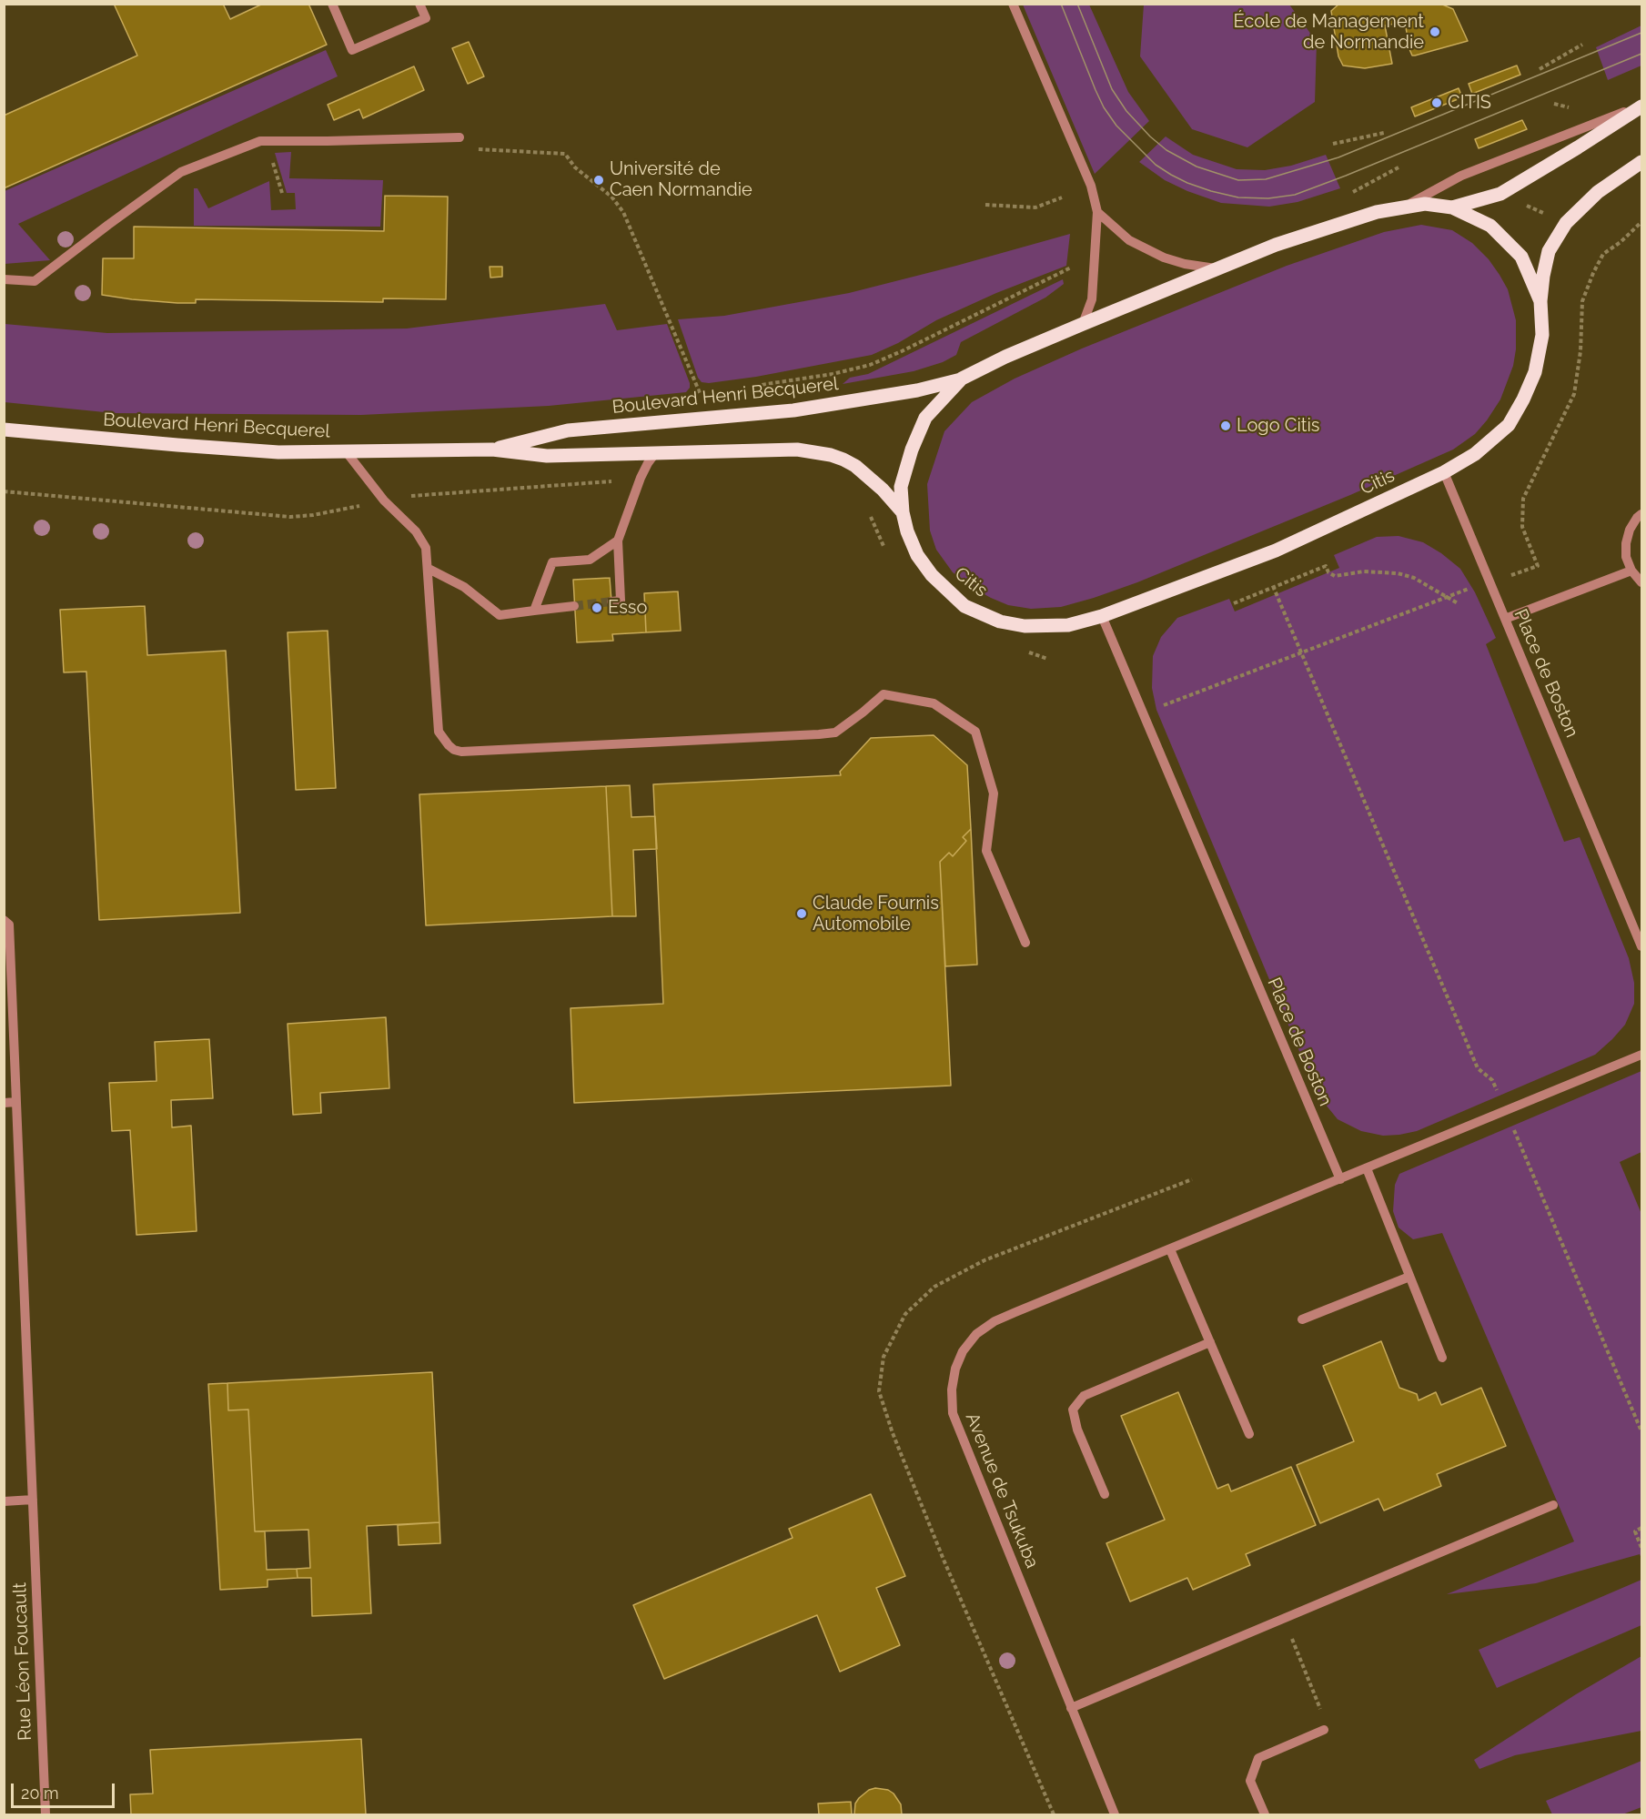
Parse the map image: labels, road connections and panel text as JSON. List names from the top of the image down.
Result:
{
  "streets": {
    "main road": ["Boulevard Henri Becquerel", "Citis"],
    "street": ["Place de Boston", "Avenue de Tsukuba", "Rue Léon Foucault"]
  },
  "crossings": [
    ["Boulevard Henri Becquerel", "Citis"],
    ["Citis", "Place de Boston"],
    ["Place de Boston", "Avenue de Tsukuba"]
  ],
  "places": [
    "École de Management de Normandie",
    "CITIS",
    "Université de Caen Normandie",
    "Logo Citis",
    "Esso",
    "Claude Fournis Automobile"
  ],
  "scale_bar": "20 m"
}
